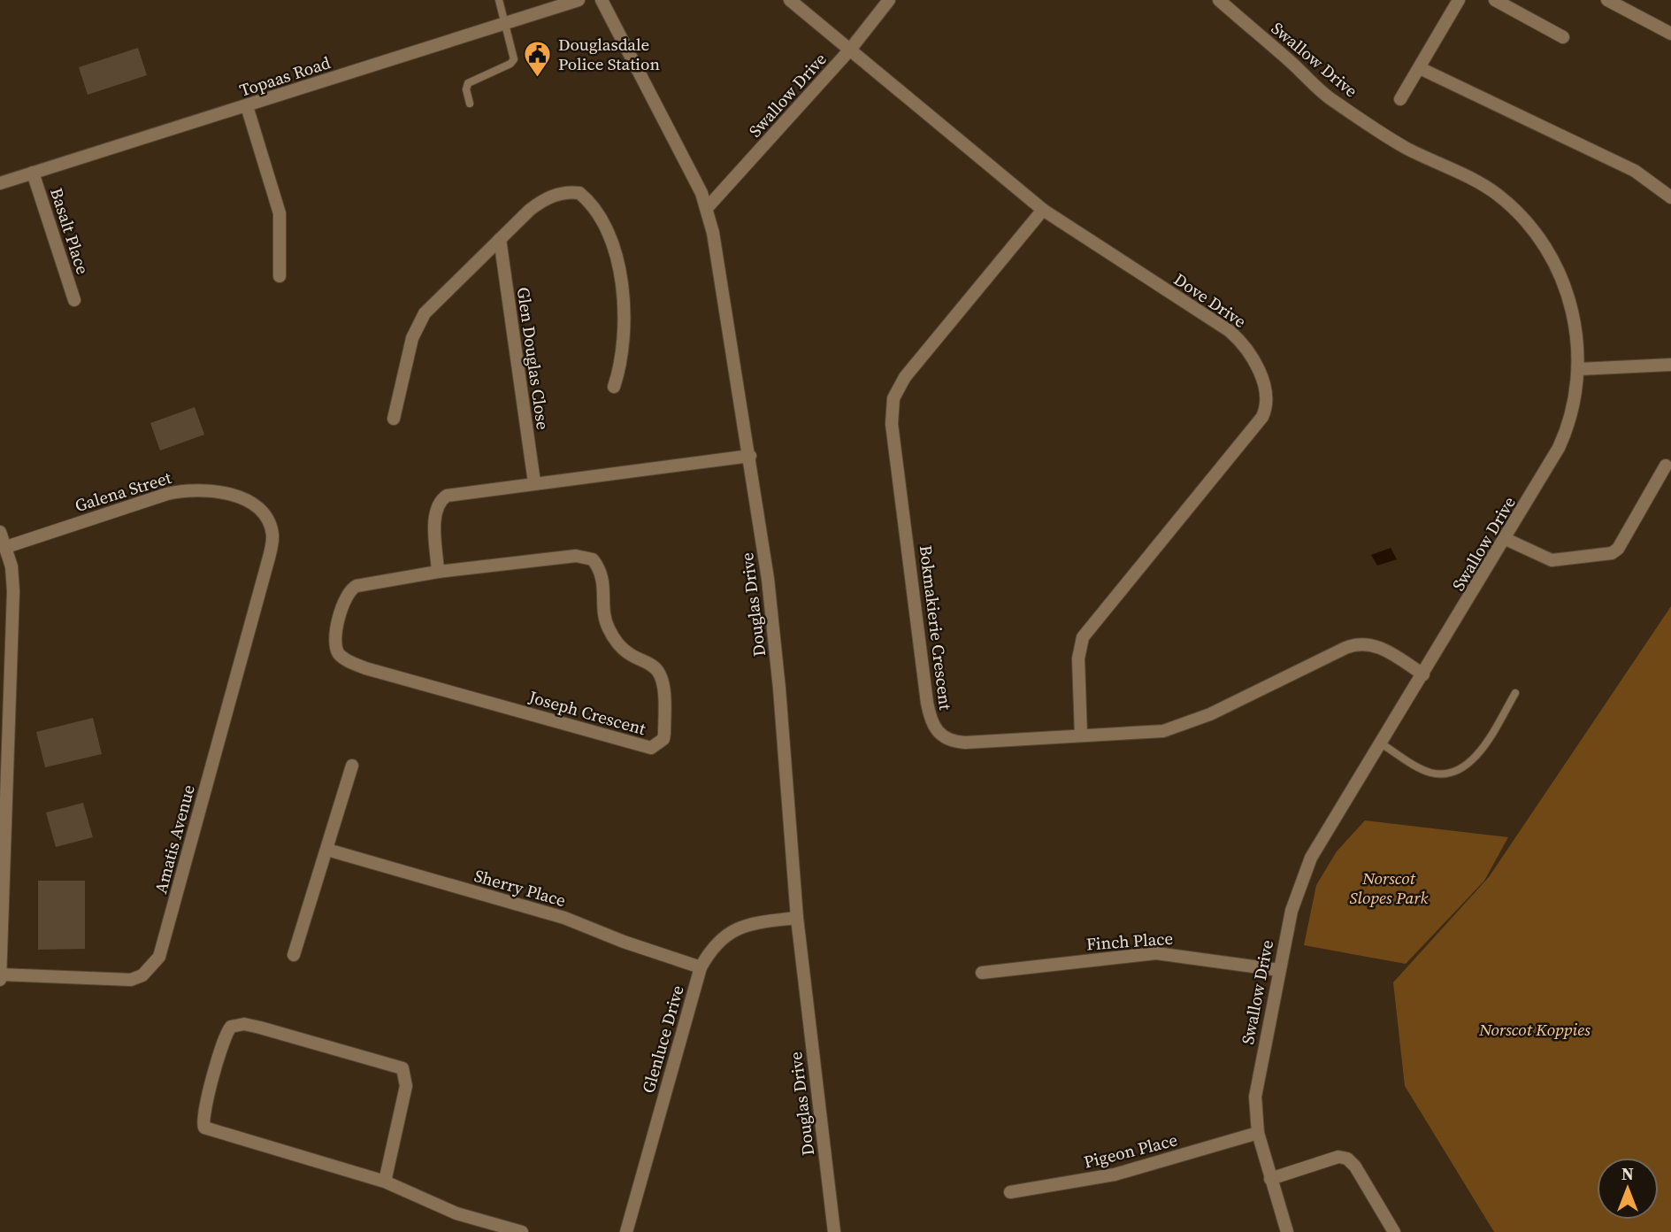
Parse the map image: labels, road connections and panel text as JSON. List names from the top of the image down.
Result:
{
  "streets": {
    "street": [
      "Swallow Drive",
      "Topaas Road",
      "Basalt Place",
      "Dove Drive",
      "Glen Douglas Close",
      "Galena Street",
      "Douglas Drive",
      "Bokmakierie Crescent",
      "Joseph Crescent",
      "Amatis Avenue",
      "Sherry Place",
      "Finch Place",
      "Glenluce Drive",
      "Pigeon Place"
    ]
  },
  "crossings": [
    ["Swallow Drive", "Dove Drive"],
    ["Swallow Drive", "Douglas Drive"],
    ["Swallow Drive", "Bokmakierie Crescent"],
    ["Swallow Drive", "Finch Place"],
    ["Swallow Drive", "Pigeon Place"],
    ["Topaas Road", "Basalt Place"],
    ["Dove Drive", "Bokmakierie Crescent"],
    ["Galena Street", "Amatis Avenue"],
    ["Douglas Drive", "Glenluce Drive"],
    ["Sherry Place", "Glenluce Drive"]
  ],
  "parks": ["Norscot Slopes Park", "Norscot Koppies"],
  "places": {
    "public building": ["Douglasdale Police Station"]
  },
  "north": "top"
}
